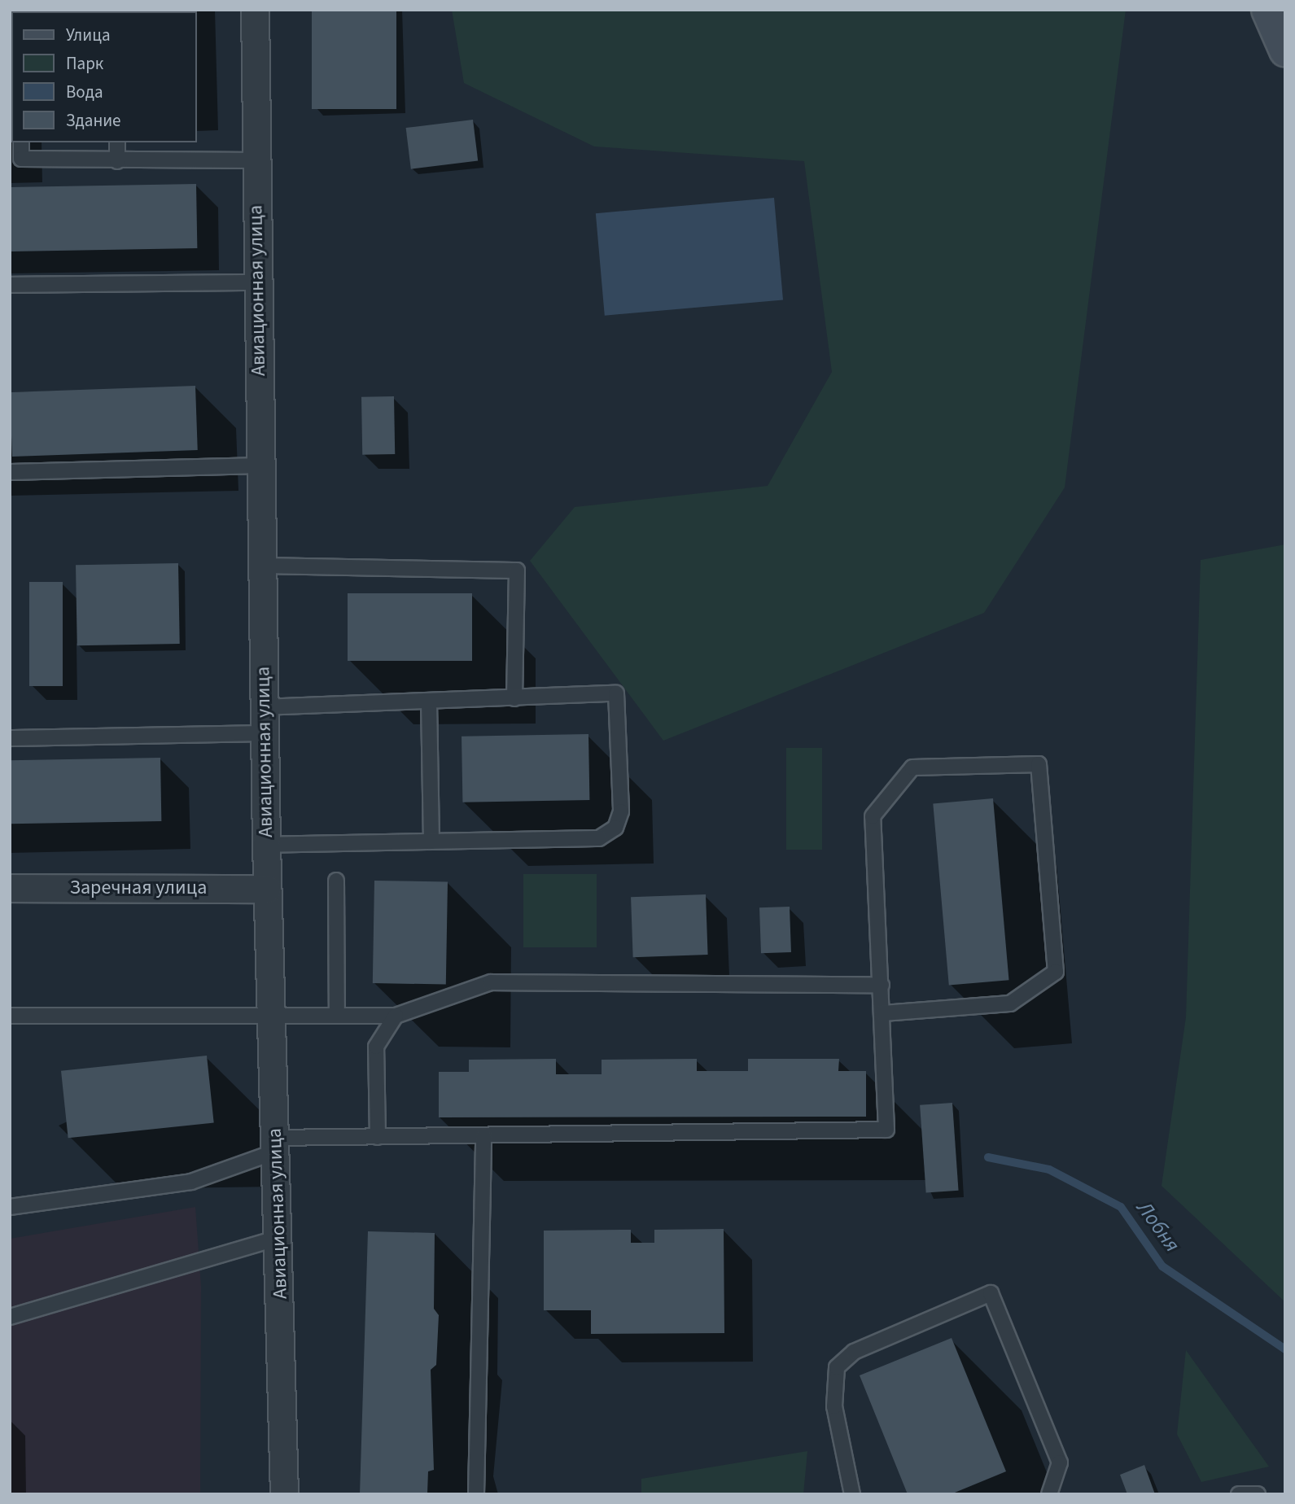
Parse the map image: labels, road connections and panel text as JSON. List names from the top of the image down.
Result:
{
  "streets": {
    "street": ["Авиационная улица", "Заречная улица"]
  },
  "crossings": [
    ["Авиационная улица", "Заречная улица"]
  ],
  "water": ["Лобня"],
  "legend": [
    "Улица",
    "Парк",
    "Вода",
    "Здание"
  ]
}
